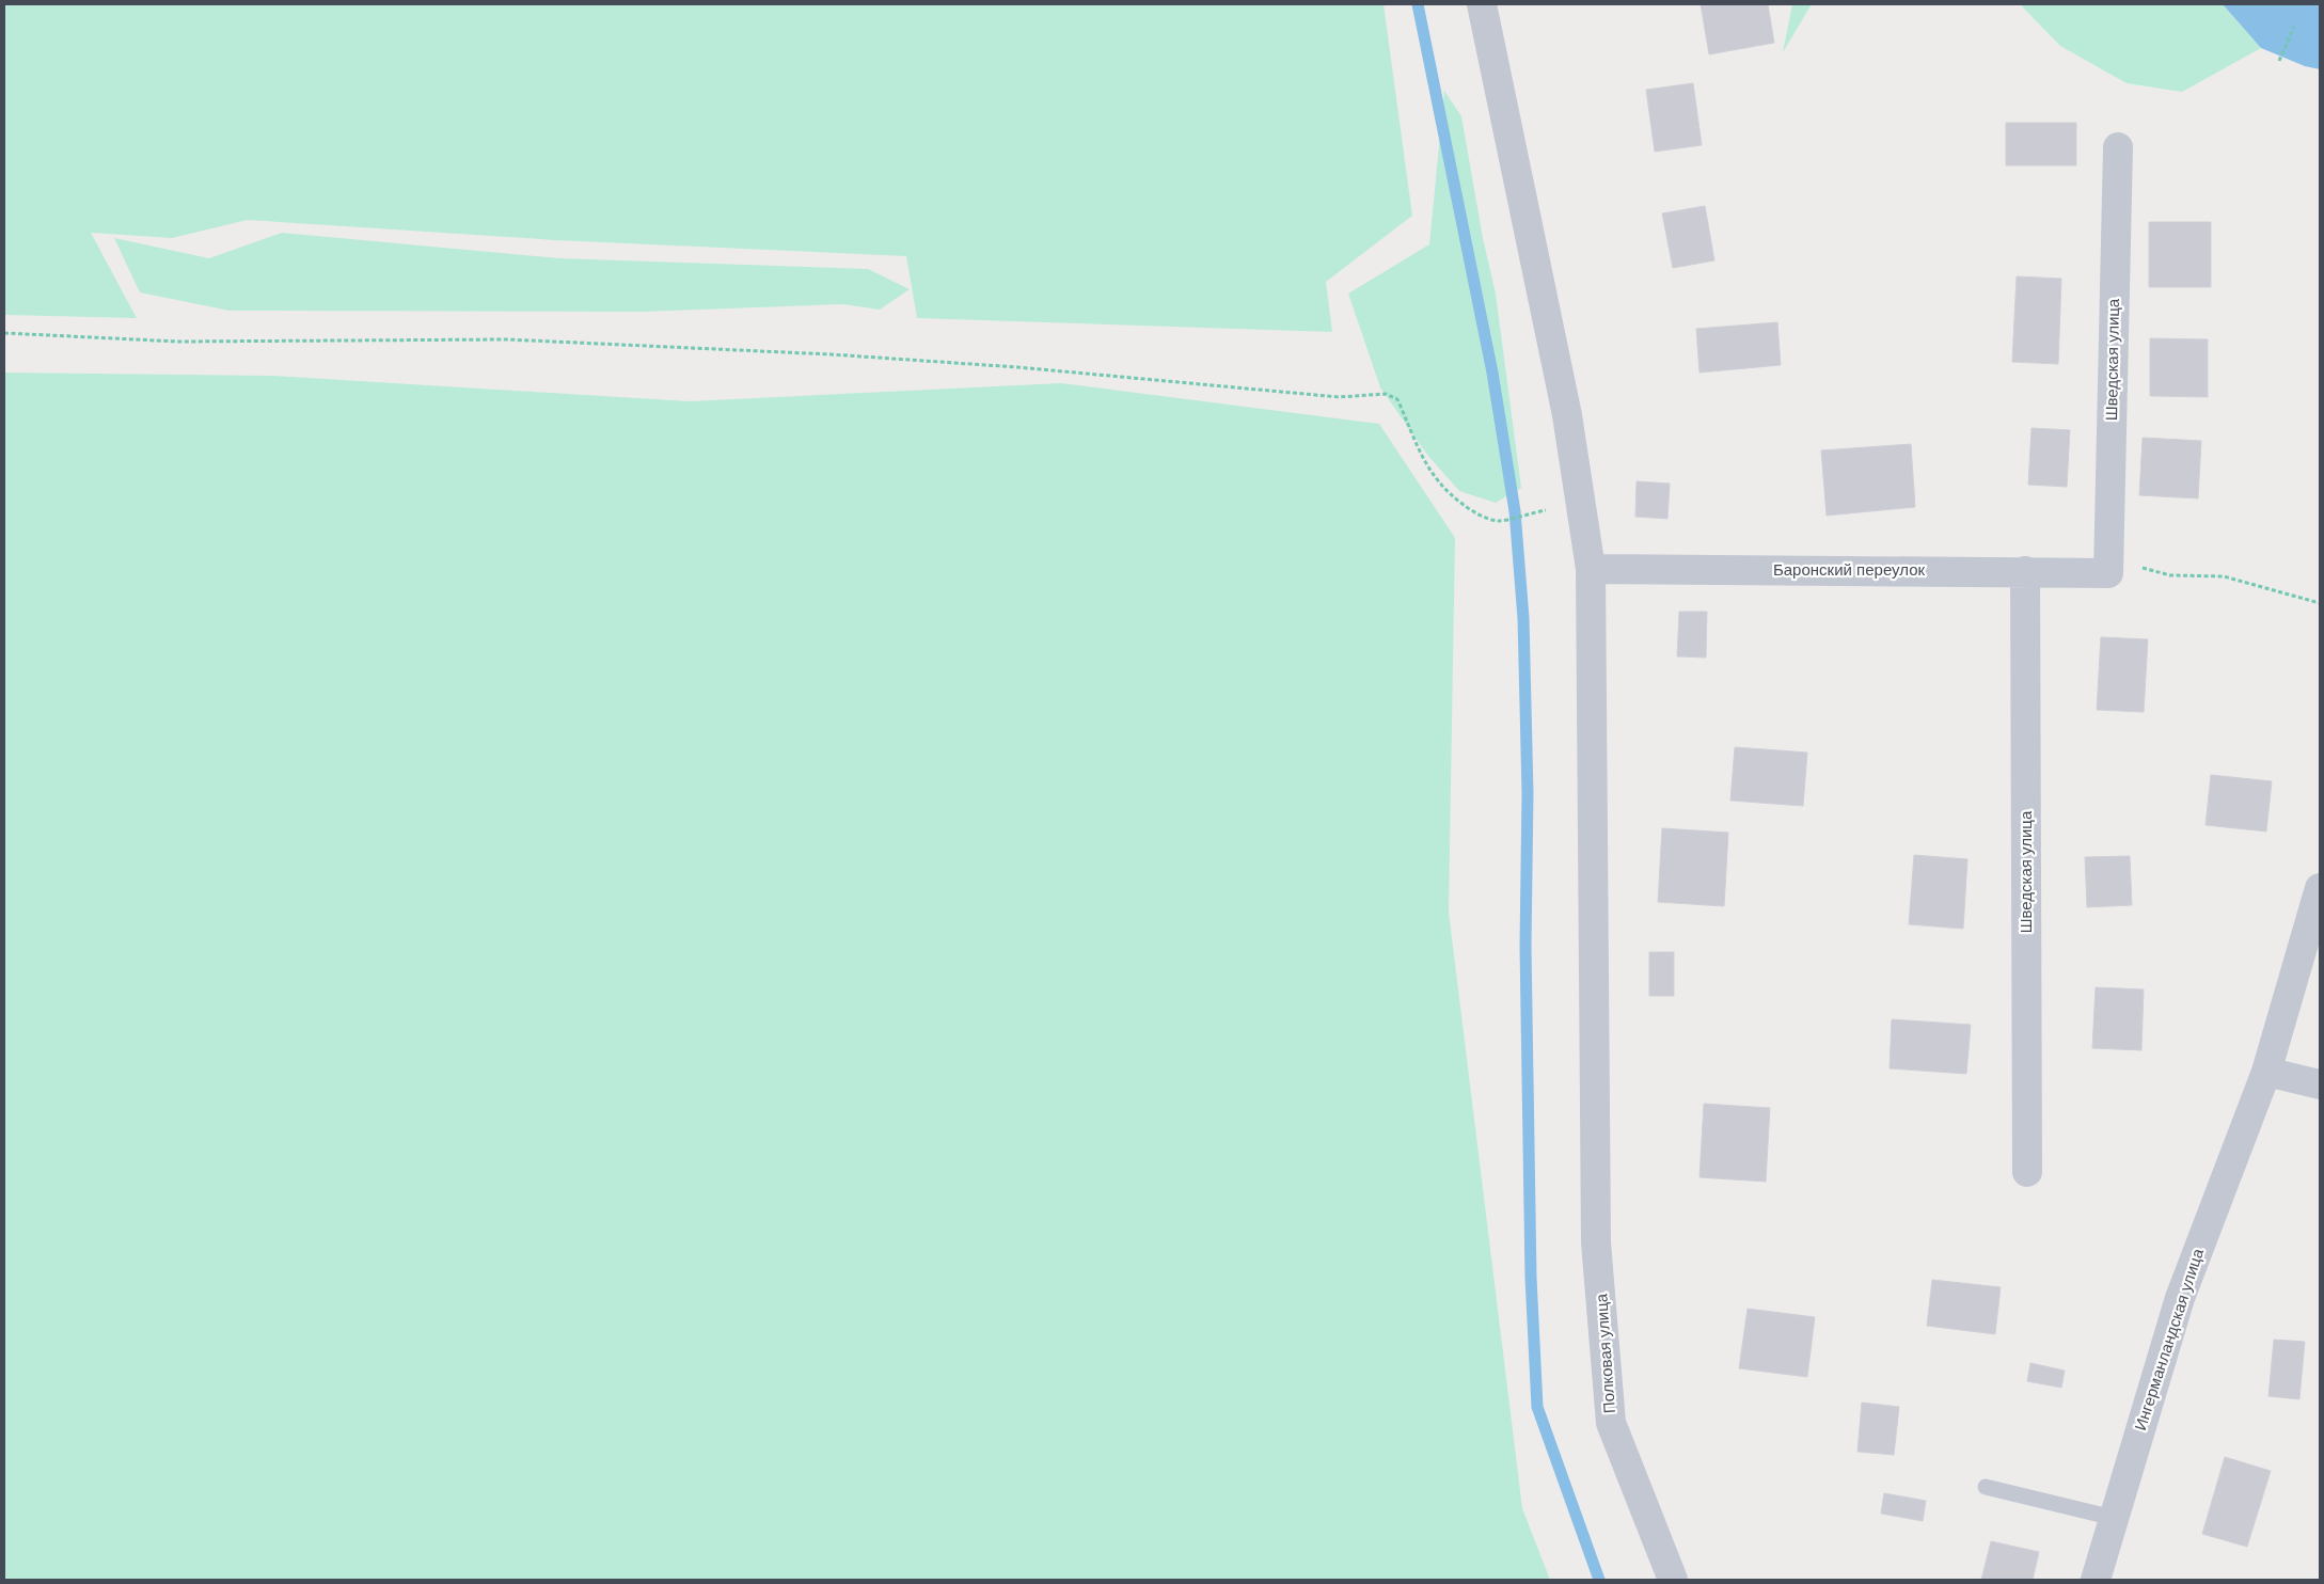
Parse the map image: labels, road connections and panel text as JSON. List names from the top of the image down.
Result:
{
  "streets": {
    "street": [
      "Шведская улица",
      "Баронский переулок",
      "Ингерманландская улица",
      "Полковая улица"
    ]
  },
  "crossings": [
    ["Шведская улица", "Баронский переулок"],
    ["Баронский переулок", "Полковая улица"]
  ]
}
